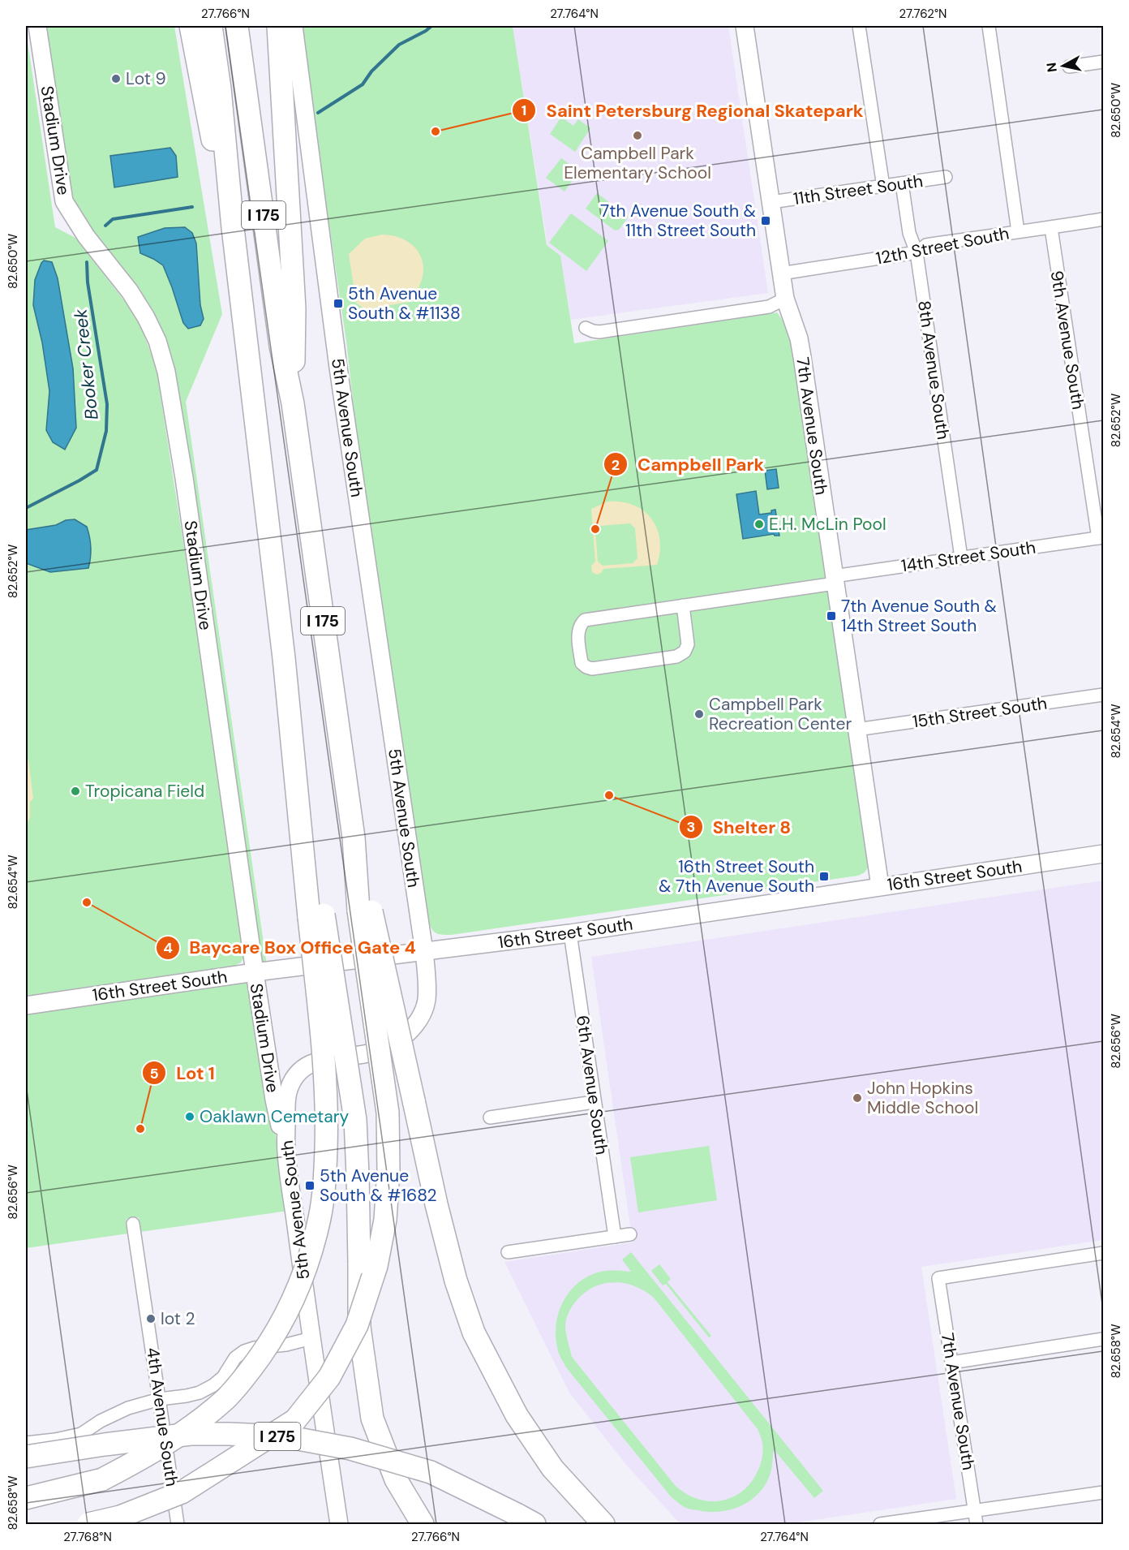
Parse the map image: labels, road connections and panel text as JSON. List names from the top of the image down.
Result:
{
  "streets": {
    "highway": ["I 175", "I 275"],
    "street": [
      "Stadium Drive",
      "11th Street South",
      "12th Street South",
      "9th Avenue South",
      "8th Avenue South",
      "7th Avenue South",
      "5th Avenue South",
      "14th Street South",
      "15th Street South",
      "16th Street South",
      "6th Avenue South",
      "4th Avenue South"
    ]
  },
  "crossings": [
    ["Stadium Drive", "5th Avenue South"],
    ["Stadium Drive", "16th Street South"],
    ["11th Street South", "8th Avenue South"],
    ["11th Street South", "7th Avenue South"],
    ["12th Street South", "9th Avenue South"],
    ["12th Street South", "8th Avenue South"],
    ["12th Street South", "7th Avenue South"],
    ["9th Avenue South", "14th Street South"],
    ["8th Avenue South", "14th Street South"],
    ["7th Avenue South", "14th Street South"],
    ["7th Avenue South", "15th Street South"],
    ["7th Avenue South", "16th Street South"],
    ["5th Avenue South", "16th Street South"],
    ["16th Street South", "6th Avenue South"]
  ],
  "water": ["Booker Creek"],
  "places": {
    "other": [
      "Lot 9",
      "Saint Petersburg Regional Skatepark",
      "Campbell Park Elementary School",
      "E.H. McLin Pool",
      "Campbell Park",
      "Campbell Park Recreation Center",
      "Tropicana Field",
      "Shelter 8",
      "Baycare Box Office Gate 4",
      "John Hopkins Middle School",
      "Oaklawn Cemetary",
      "Lot 1",
      "lot 2"
    ],
    "transit": [
      "7th Avenue South & 11th Street South",
      "5th Avenue South & #1138",
      "7th Avenue South & 14th Street South",
      "16th Street South & 7th Avenue South",
      "5th Avenue South & #1682"
    ]
  },
  "north": "left",
  "coordinates": [
    "27.766°N",
    "27.764°N",
    "27.762°N",
    "82.650°W",
    "82.652°W",
    "82.654°W",
    "82.656°W",
    "82.658°W",
    "27.768°N"
  ]
}
